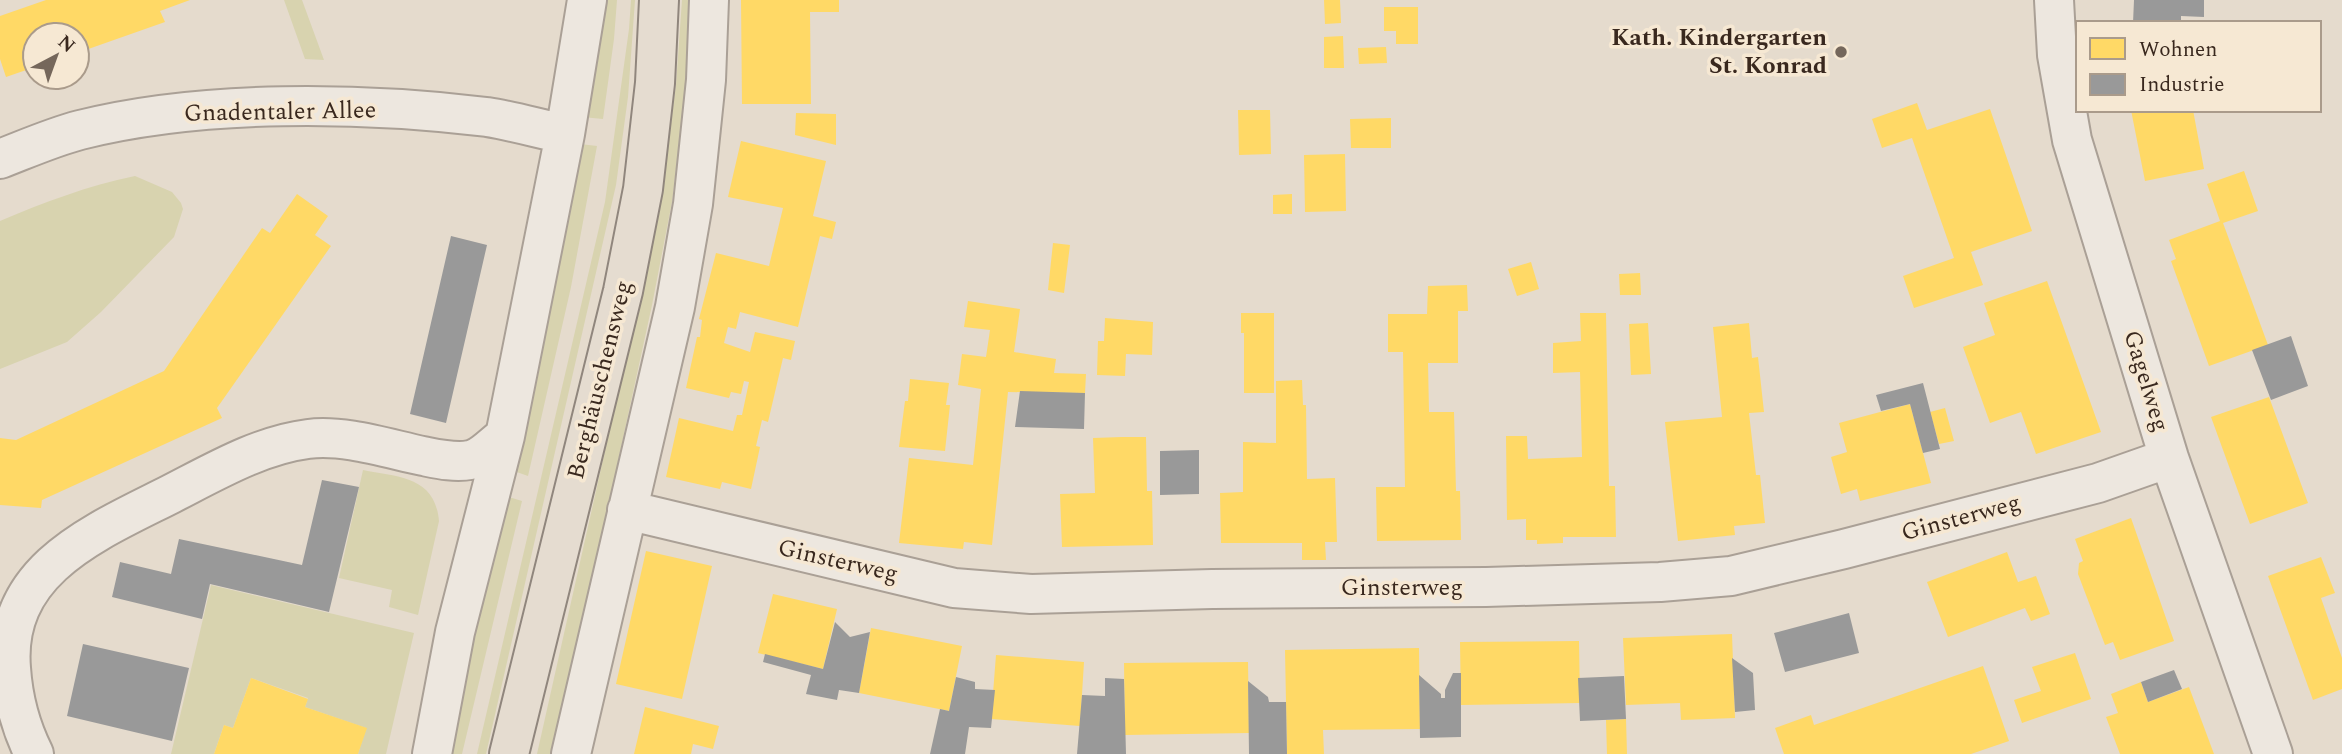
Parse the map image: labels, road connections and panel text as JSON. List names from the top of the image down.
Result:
{
  "streets": {
    "main road": ["Berghäuschensweg"],
    "street": ["Gnadentaler Allee", "Gagelweg", "Ginsterweg"]
  },
  "crossings": [
    ["Gagelweg", "Ginsterweg"]
  ],
  "places": ["Kath. Kindergarten St. Konrad"],
  "legend": ["Wohnen", "Industrie"],
  "north": "top right"
}
